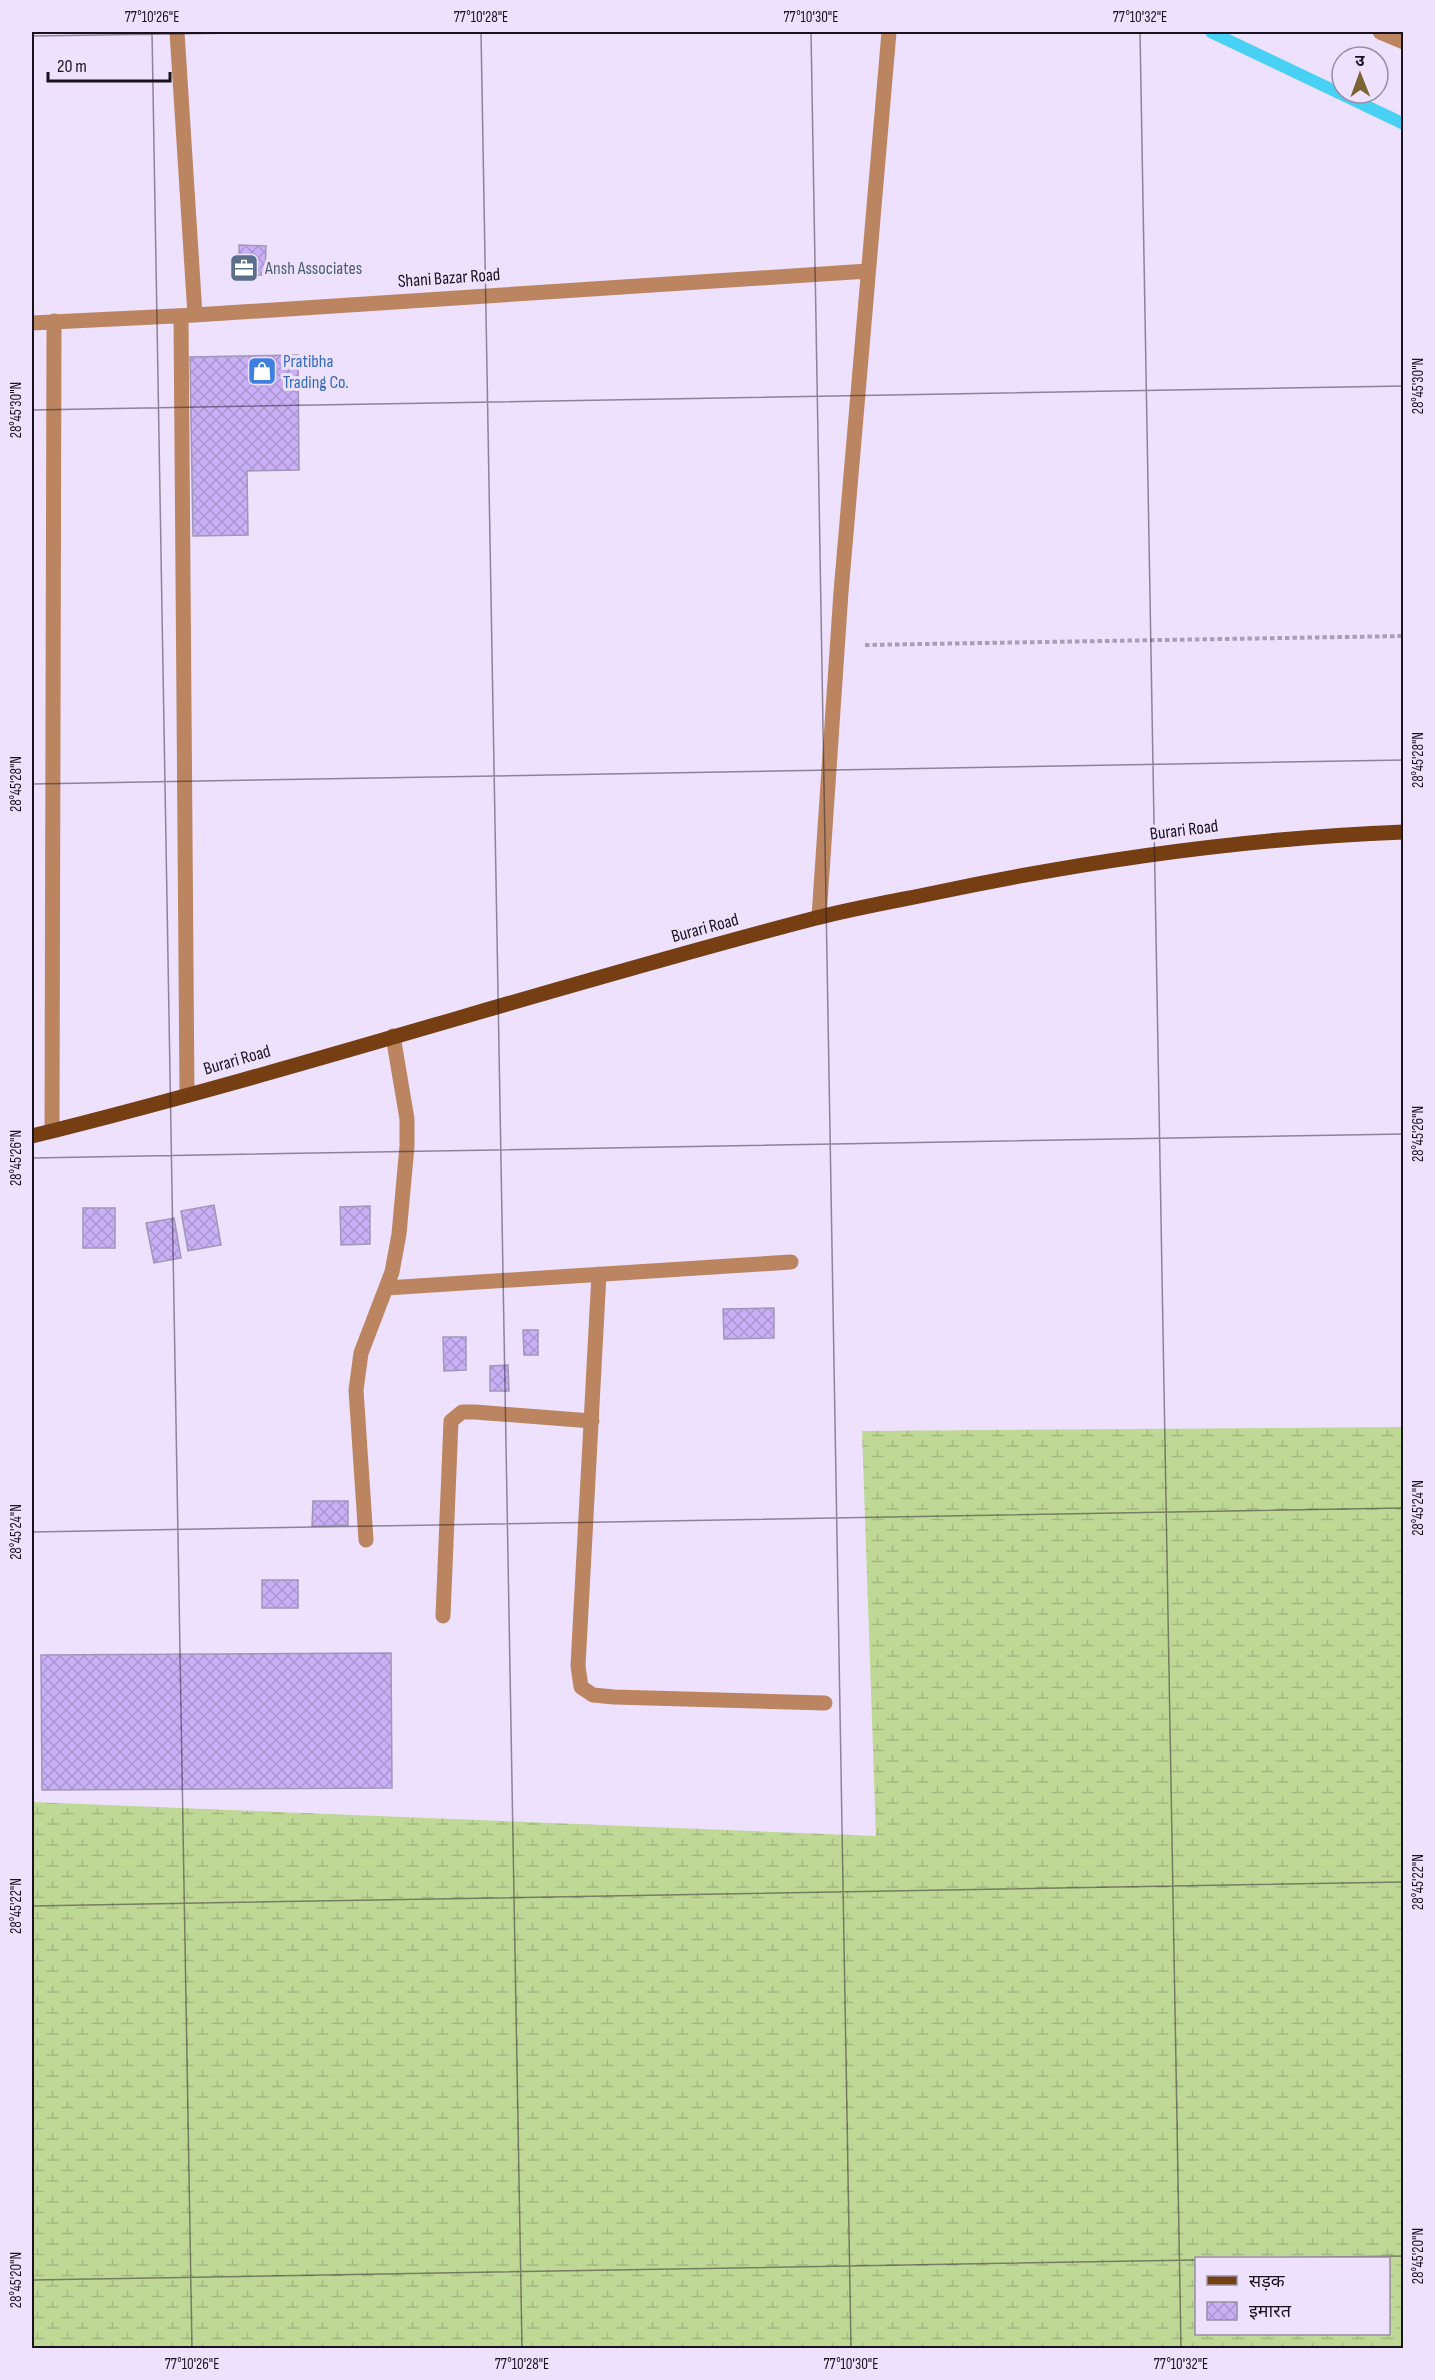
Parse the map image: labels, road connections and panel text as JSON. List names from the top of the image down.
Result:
{
  "streets": {
    "main road": ["Burari Road"],
    "street": ["Shani Bazar Road"]
  },
  "places": {
    "office": ["Ansh Associates"],
    "shop": ["Pratibha Trading Co."]
  },
  "legend": ["सड़क", "इमारत"],
  "scale_bar": "20 m",
  "north": "top",
  "coordinates": [
    "77°10'26\"E",
    "77°10'28\"E",
    "77°10'30\"E",
    "77°10'32\"E",
    "28°45'30\"N",
    "28°45'28\"N",
    "28°45'26\"N",
    "28°45'24\"N",
    "28°45'22\"N",
    "28°45'20\"N"
  ]
}
